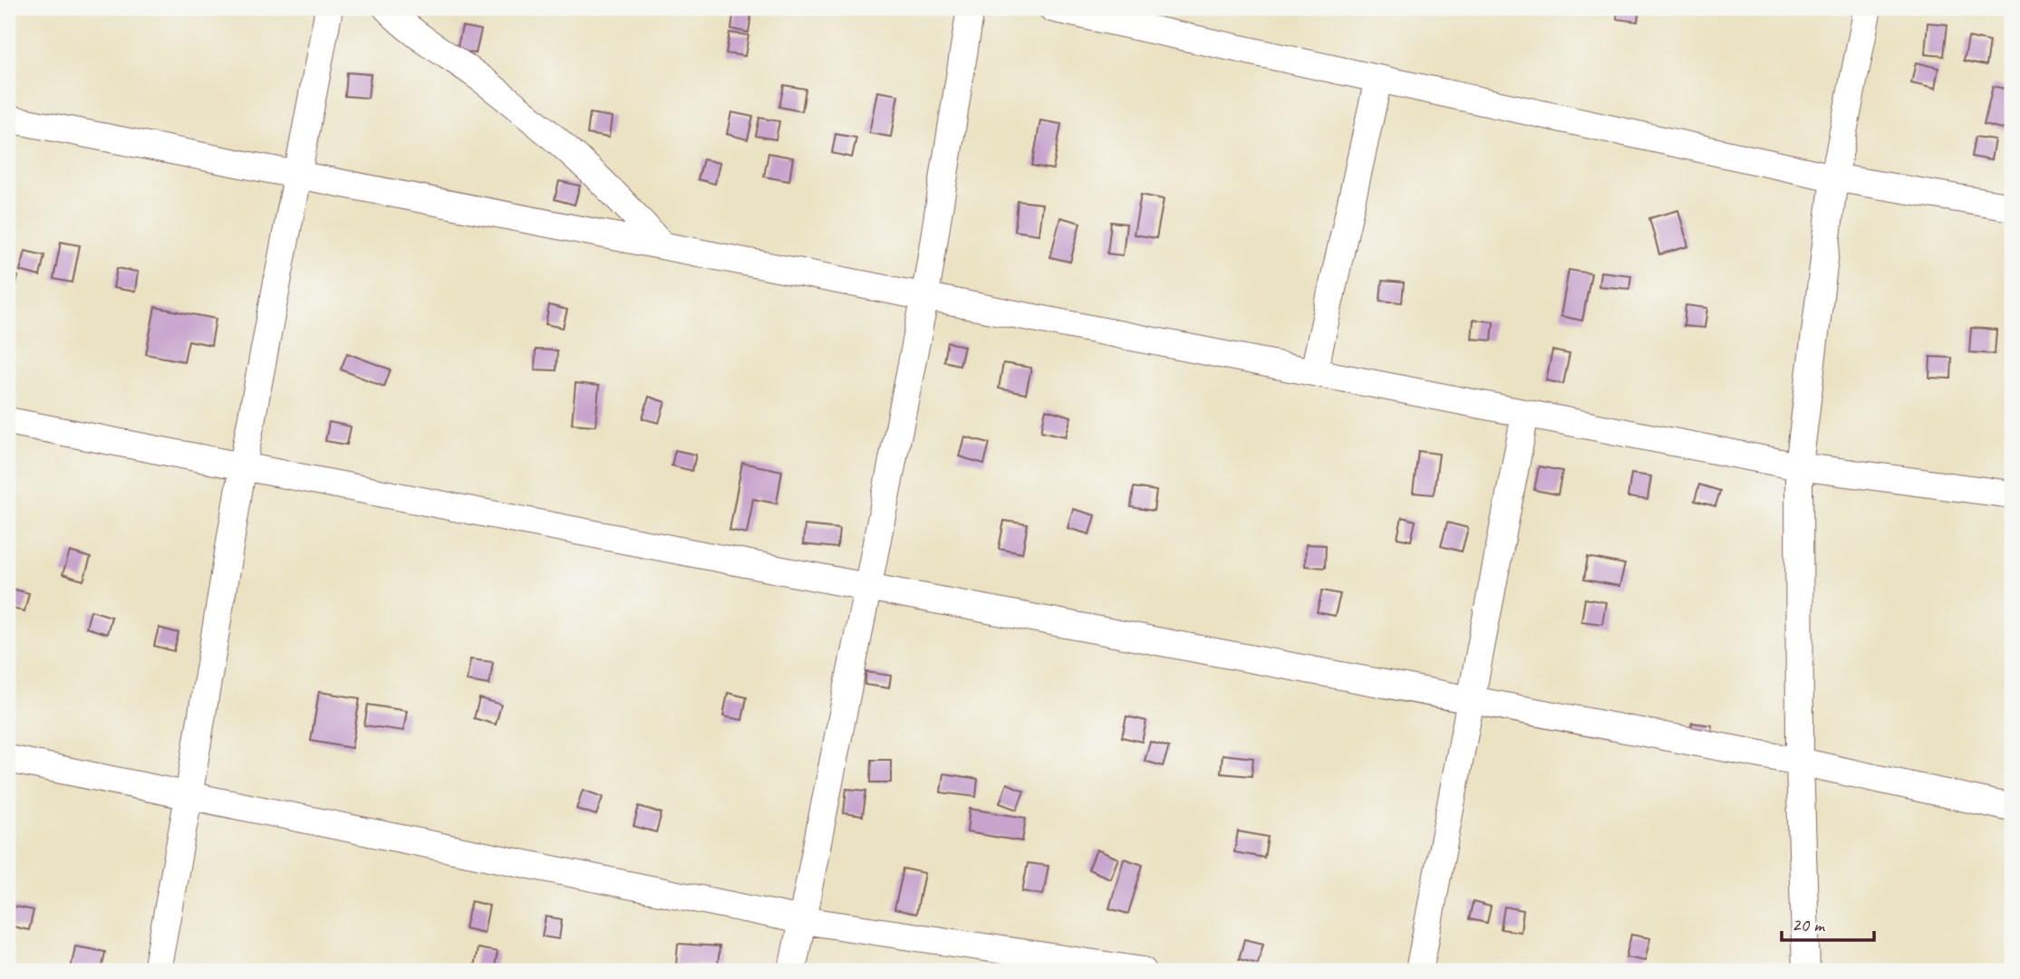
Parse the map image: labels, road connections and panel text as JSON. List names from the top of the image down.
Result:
{
  "scale_bar": "20 m"
}
